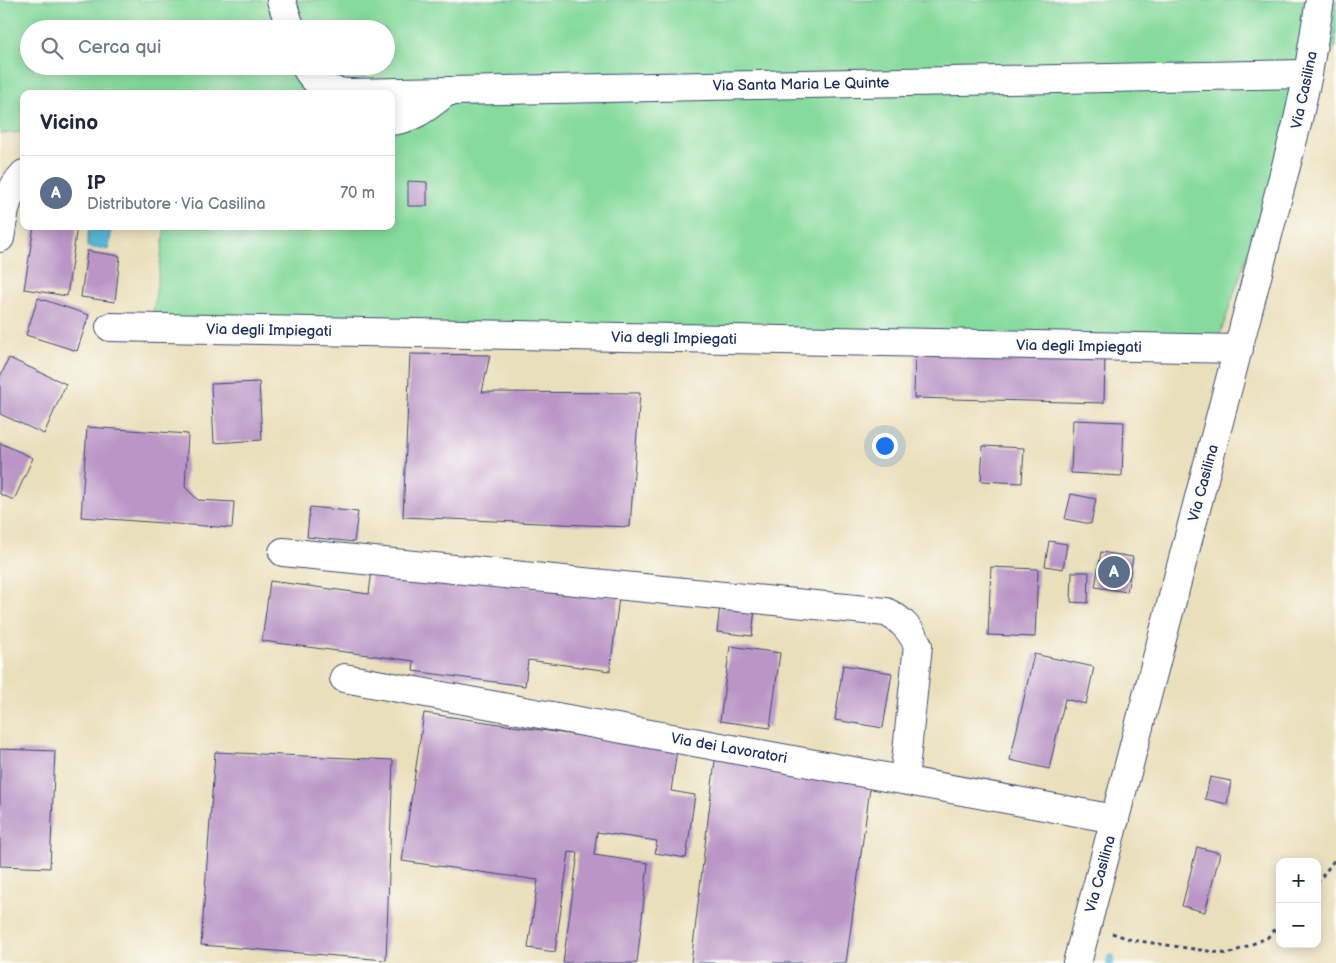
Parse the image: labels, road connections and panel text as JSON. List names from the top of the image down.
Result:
{
  "streets": {
    "street": [
      "Via Santa Maria Le Quinte",
      "Via Casilina",
      "Via degli Impiegati",
      "Via dei Lavoratori"
    ]
  },
  "crossings": [
    ["Via Santa Maria Le Quinte", "Via Casilina"],
    ["Via Casilina", "Via degli Impiegati"],
    ["Via Casilina", "Via dei Lavoratori"]
  ],
  "page": {
    "search": "Cerca qui",
    "heading": "Vicino",
    "list": [
      {
        "mark": "A",
        "name": "IP",
        "note": "Distributore · Via Casilina",
        "value": "70 m"
      }
    ],
    "pins": "A",
    "map_buttons": ["+", "−"]
  }
}
